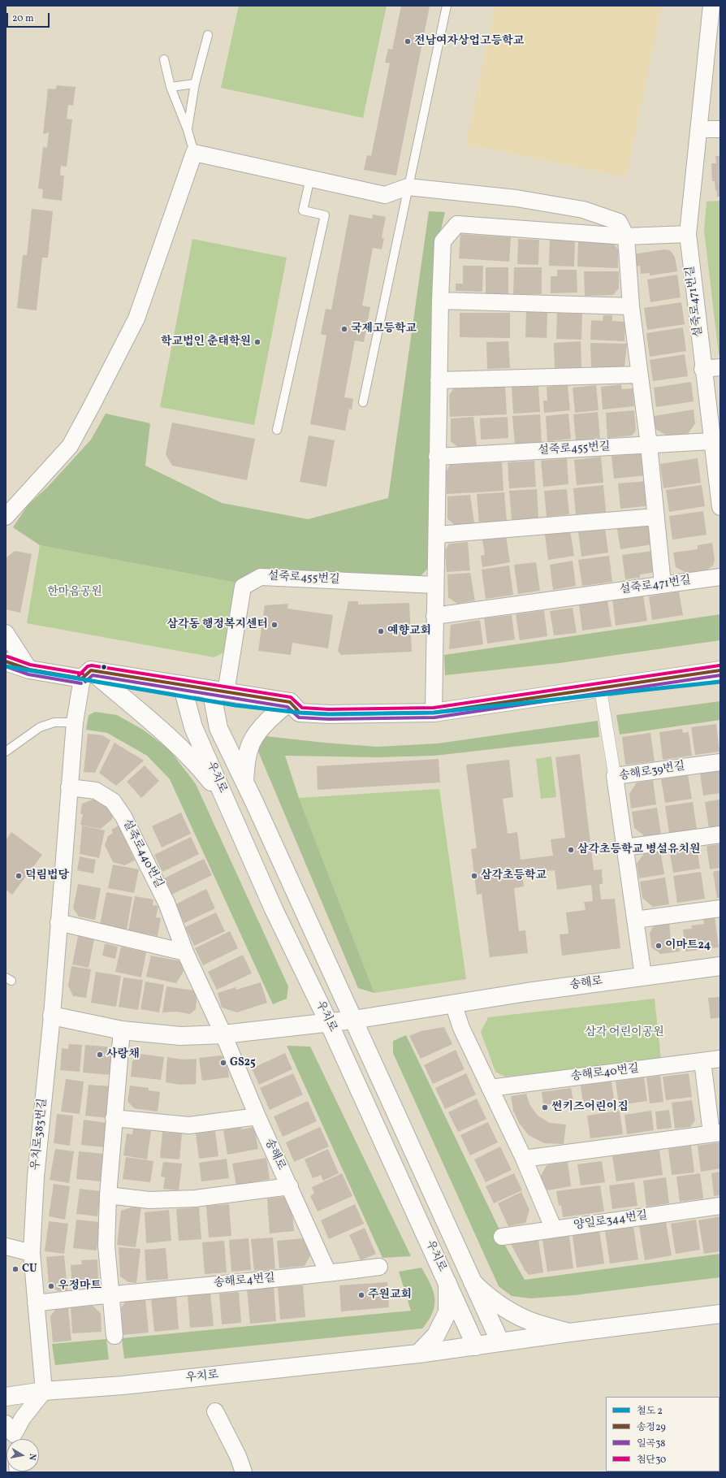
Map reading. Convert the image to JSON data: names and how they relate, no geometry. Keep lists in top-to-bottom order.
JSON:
{
  "streets": {
    "street": [
      "설죽로471번길",
      "설죽로455번길",
      "송해로39번길",
      "우치로",
      "설죽로440번길",
      "송해로",
      "송해로40번길",
      "우치로383번길",
      "양일로344번길",
      "송해로4번길"
    ]
  },
  "crossings": [
    ["설죽로471번길", "설죽로455번길"],
    ["설죽로455번길", "우치로"],
    ["송해로39번길", "송해로"],
    ["우치로", "송해로"],
    ["우치로", "우치로383번길"],
    ["설죽로440번길", "송해로"],
    ["송해로", "우치로383번길"],
    ["송해로", "송해로4번길"],
    ["우치로383번길", "송해로4번길"]
  ],
  "parks": ["한마음공원", "삼각 어린이공원"],
  "places": [
    "전남여자상업고등학교",
    "국제고등학교",
    "학교법인 춘태학원",
    "삼각동 행정복지센터",
    "예향교회",
    "삼각초등학교 병설유치원",
    "덕림법당",
    "삼각초등학교",
    "이마트24",
    "사랑채",
    "GS25",
    "썬키즈어린이집",
    "CU",
    "우정마트",
    "주원교회"
  ],
  "lines": [
    "transit line 첨단30",
    "transit line 송정29",
    "rail line 2",
    "transit line 일곡38"
  ],
  "legend": [
    "철도 2",
    "송정29",
    "일곡38",
    "첨단30"
  ],
  "scale_bar": "20 m",
  "north": "right"
}
